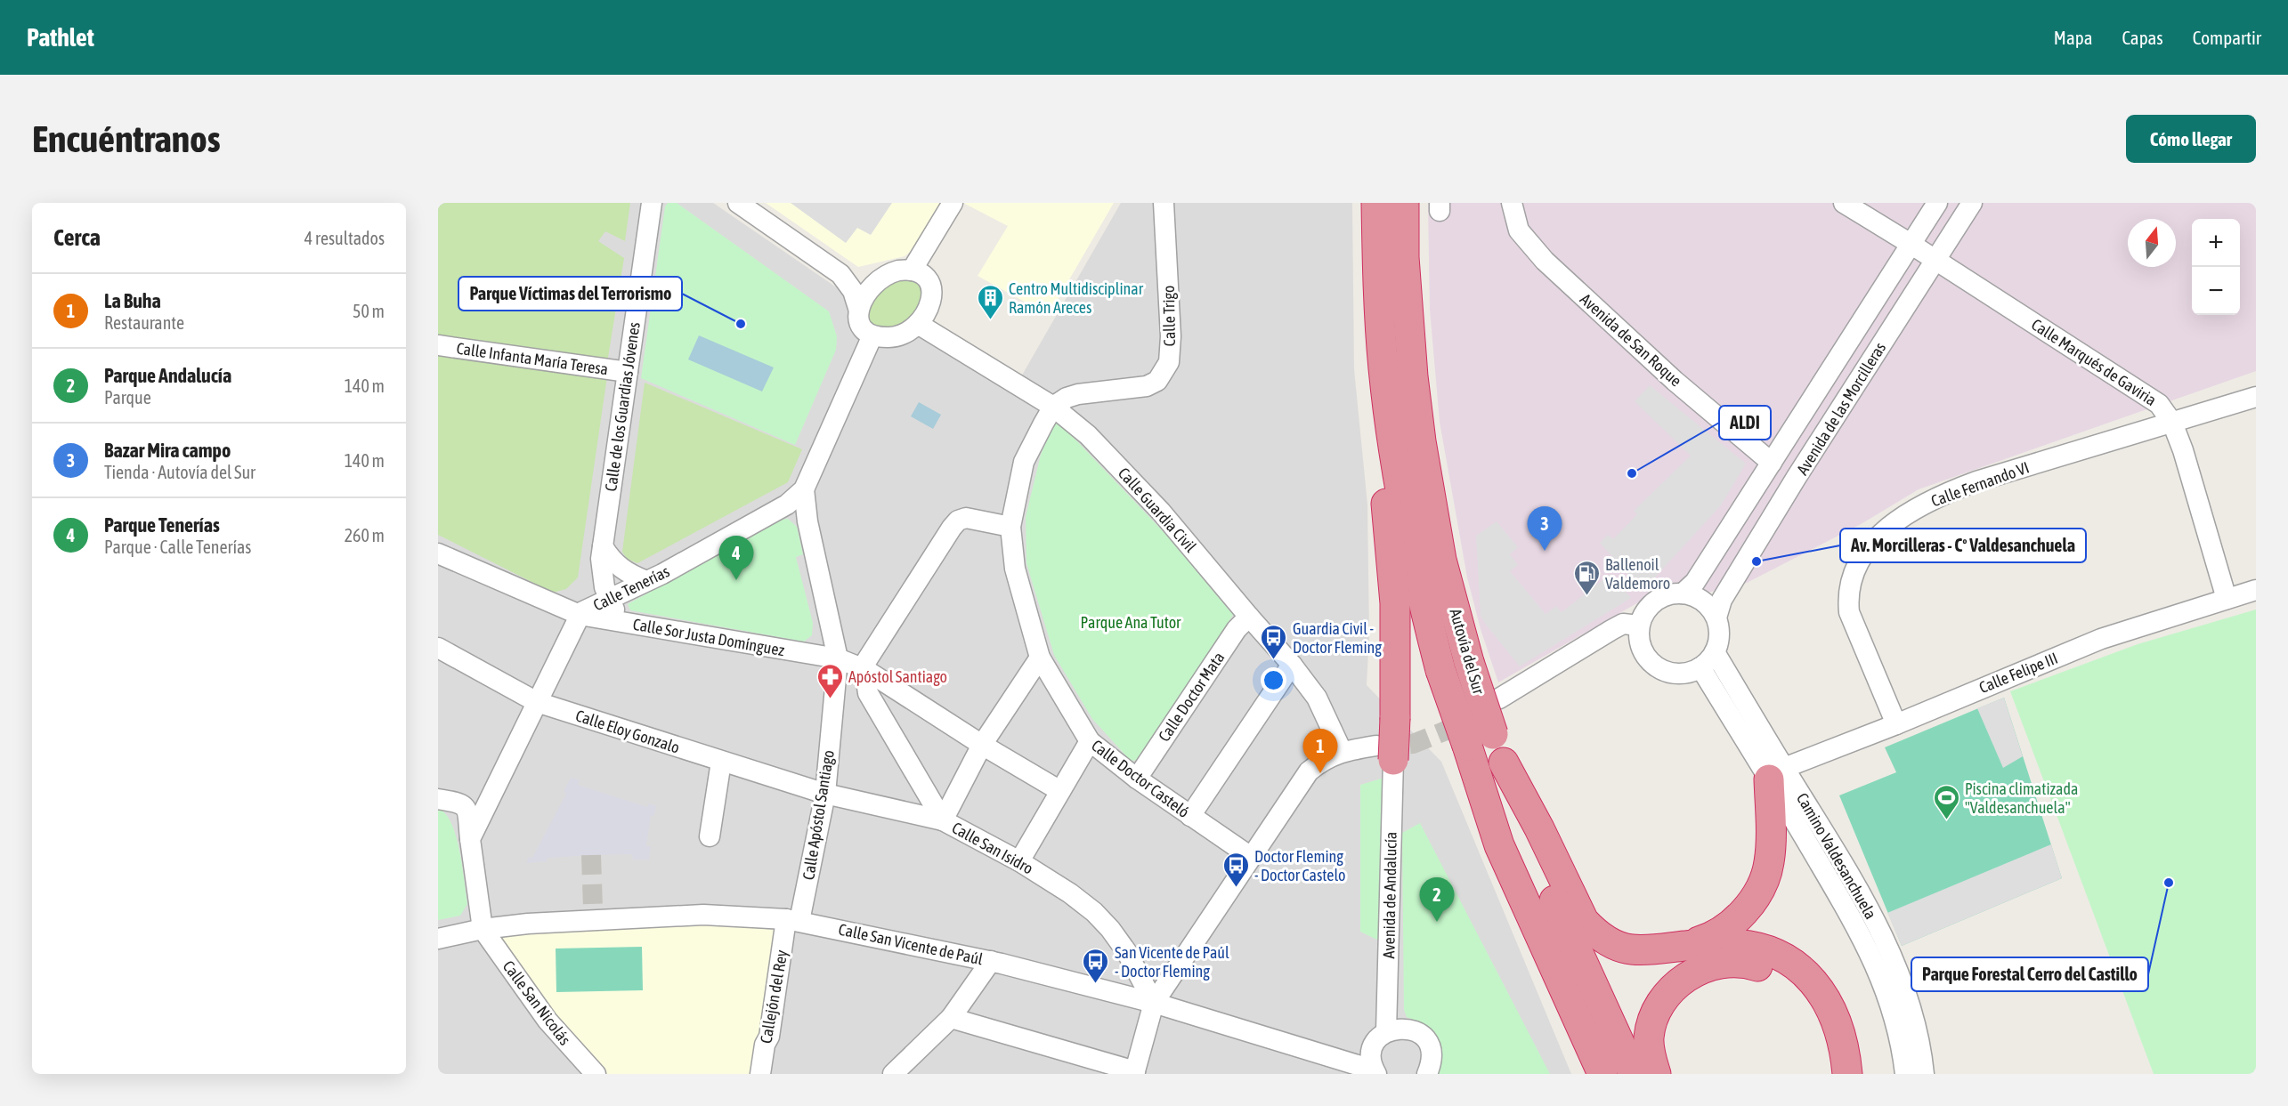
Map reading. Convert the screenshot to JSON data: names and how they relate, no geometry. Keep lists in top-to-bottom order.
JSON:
{
  "streets": {
    "highway": ["Autovía del Sur"],
    "street": [
      "Calle Trigo",
      "Avenida de San Roque",
      "Calle Infanta María Teresa",
      "Calle Marqués de Gaviria",
      "Calle de los Guardias Jóvenes",
      "Avenida de las Morcilleras",
      "Calle Fernando VI",
      "Calle Guardia Civil",
      "Calle Tenerías",
      "Calle Sor Justa Domínguez",
      "Calle Felipe III",
      "Calle Doctor Mata",
      "Calle Eloy Gonzalo",
      "Calle Doctor Casteló",
      "Calle Apóstol Santiago",
      "Calle San Isidro",
      "Camino Valdesanchuela",
      "Avenida de Andalucía",
      "Calle San Vicente de Paúl",
      "Callejón del Rey",
      "Calle San Nicolás"
    ]
  },
  "crossings": [
    ["Calle Trigo", "Calle Guardia Civil"],
    ["Calle Trigo", "Calle Doctor Casteló"],
    ["Avenida de San Roque", "Avenida de las Morcilleras"],
    ["Calle Infanta María Teresa", "Calle de los Guardias Jóvenes"],
    ["Calle Marqués de Gaviria", "Avenida de las Morcilleras"],
    ["Calle Marqués de Gaviria", "Calle Fernando VI"],
    ["Calle Marqués de Gaviria", "Calle Felipe III"],
    ["Calle de los Guardias Jóvenes", "Calle Tenerías"],
    ["Calle de los Guardias Jóvenes", "Calle Sor Justa Domínguez"],
    ["Avenida de las Morcilleras", "Camino Valdesanchuela"],
    ["Calle Fernando VI", "Calle Felipe III"],
    ["Calle Guardia Civil", "Calle Tenerías"],
    ["Calle Guardia Civil", "Calle Doctor Mata"],
    ["Calle Guardia Civil", "Calle Doctor Casteló"],
    ["Calle Tenerías", "Calle Sor Justa Domínguez"],
    ["Calle Tenerías", "Calle Eloy Gonzalo"],
    ["Calle Tenerías", "Calle Apóstol Santiago"],
    ["Calle Sor Justa Domínguez", "Calle Apóstol Santiago"],
    ["Calle Sor Justa Domínguez", "Calle San Isidro"],
    ["Calle Felipe III", "Camino Valdesanchuela"],
    ["Calle Doctor Mata", "Calle Doctor Casteló"],
    ["Calle Eloy Gonzalo", "Calle Apóstol Santiago"],
    ["Calle Eloy Gonzalo", "Calle San Isidro"],
    ["Calle Apóstol Santiago", "Calle San Vicente de Paúl"],
    ["Calle Apóstol Santiago", "Callejón del Rey"],
    ["Calle San Isidro", "Calle San Vicente de Paúl"],
    ["Calle San Vicente de Paúl", "Callejón del Rey"],
    ["Calle San Vicente de Paúl", "Calle San Nicolás"]
  ],
  "parks": ["Parque Ana Tutor"],
  "places": {
    "building": ["Centro Multidisciplinar Ramón Areces"],
    "other": [
      "Parque Víctimas del Terrorismo",
      "ALDI",
      "Av. Morcilleras - Cº Valdesanchuela",
      "Parque Forestal Cerro del Castillo"
    ],
    "fuel station": ["Ballenoil Valdemoro"],
    "bus stop": ["Guardia Civil - Doctor Fleming", "Doctor Fleming - Doctor Castelo", "San Vicente de Paúl - Doctor Fleming"],
    "pharmacy": ["Apóstol Santiago"],
    "sports": ["Piscina climatizada \"Valdesanchuela\""]
  },
  "north": "top",
  "page": {
    "header": "Pathlet",
    "nav": ["Mapa", "Capas", "Compartir"],
    "buttons": "Cómo llegar",
    "title": "Encuéntranos",
    "heading": ["Cerca", "4 resultados"],
    "map_buttons": ["+", "−"],
    "list": [
      {
        "mark": "1",
        "name": "La Buha",
        "note": "Restaurante",
        "value": "50 m"
      },
      {
        "mark": "2",
        "name": "Parque Andalucía",
        "note": "Parque",
        "value": "140 m"
      },
      {
        "mark": "3",
        "name": "Bazar Mira campo",
        "note": "Tienda · Autovía del Sur",
        "value": "140 m"
      },
      {
        "mark": "4",
        "name": "Parque Tenerías",
        "note": "Parque · Calle Tenerías",
        "value": "260 m"
      }
    ],
    "pins": [
      "3",
      "4",
      "1",
      "2"
    ]
  }
}
